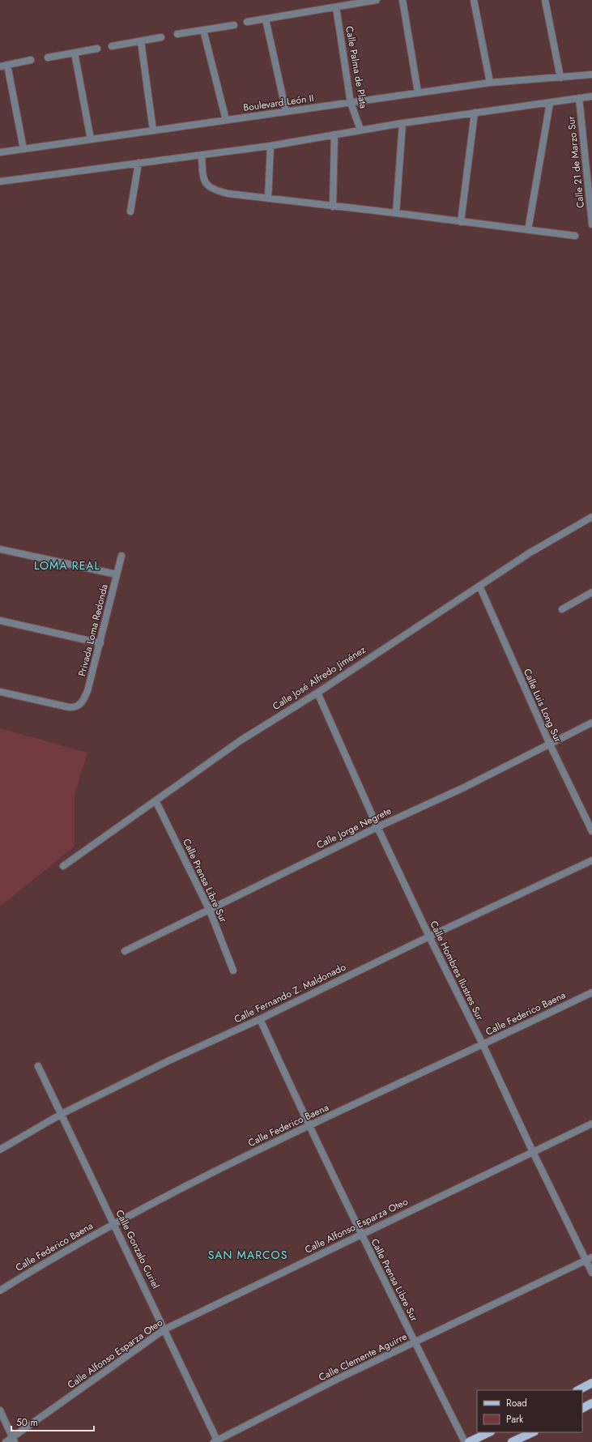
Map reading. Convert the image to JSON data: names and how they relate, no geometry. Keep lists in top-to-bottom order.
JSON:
{
  "streets": {
    "street": [
      "Calle Palma de Plata",
      "Boulevard León II",
      "Calle 21 de Marzo Sur",
      "Privada Loma Redonda",
      "Calle José Alfredo Jiménez",
      "Calle Luis Long Sur",
      "Calle Jorge Negrete",
      "Calle Prensa Libre Sur",
      "Calle Hombres Ilustres Sur",
      "Calle Fernando Z. Maldonado",
      "Calle Federico Baena",
      "Calle Alfonso Esparza Oteo",
      "Calle Gonzalo Curiel",
      "Calle Clemente Aguirre"
    ]
  },
  "crossings": [
    ["Calle Palma de Plata", "Boulevard León II"],
    ["Calle José Alfredo Jiménez", "Calle Luis Long Sur"],
    ["Calle José Alfredo Jiménez", "Calle Prensa Libre Sur"],
    ["Calle José Alfredo Jiménez", "Calle Hombres Ilustres Sur"],
    ["Calle Luis Long Sur", "Calle Jorge Negrete"],
    ["Calle Jorge Negrete", "Calle Prensa Libre Sur"],
    ["Calle Jorge Negrete", "Calle Hombres Ilustres Sur"],
    ["Calle Prensa Libre Sur", "Calle Fernando Z. Maldonado"],
    ["Calle Prensa Libre Sur", "Calle Federico Baena"],
    ["Calle Prensa Libre Sur", "Calle Alfonso Esparza Oteo"],
    ["Calle Prensa Libre Sur", "Calle Clemente Aguirre"],
    ["Calle Hombres Ilustres Sur", "Calle Fernando Z. Maldonado"],
    ["Calle Hombres Ilustres Sur", "Calle Federico Baena"],
    ["Calle Hombres Ilustres Sur", "Calle Alfonso Esparza Oteo"],
    ["Calle Hombres Ilustres Sur", "Calle Clemente Aguirre"],
    ["Calle Fernando Z. Maldonado", "Calle Gonzalo Curiel"],
    ["Calle Federico Baena", "Calle Gonzalo Curiel"],
    ["Calle Alfonso Esparza Oteo", "Calle Gonzalo Curiel"],
    ["Calle Gonzalo Curiel", "Calle Clemente Aguirre"]
  ],
  "districts": ["LOMA REAL", "SAN MARCOS"],
  "legend": ["Road", "Park"],
  "scale_bar": "50 m"
}
